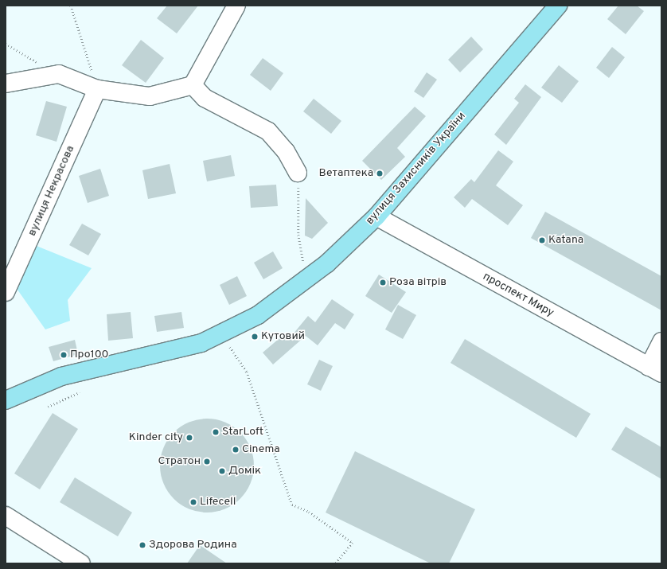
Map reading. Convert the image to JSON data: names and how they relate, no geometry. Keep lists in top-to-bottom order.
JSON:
{
  "streets": {
    "main road": ["вулиця Захисників України"],
    "street": ["вулиця Некрасова", "проспект Миру"]
  },
  "crossings": [
    ["вулиця Захисників України", "проспект Миру"]
  ],
  "places": [
    "Ветаптека",
    "Katana",
    "Роза вітрів",
    "Кутовий",
    "Про100",
    "StarLoft",
    "Kinder city",
    "Cinema",
    "Стратон",
    "Домік",
    "Lifecell",
    "Здорова Родина"
  ]
}
